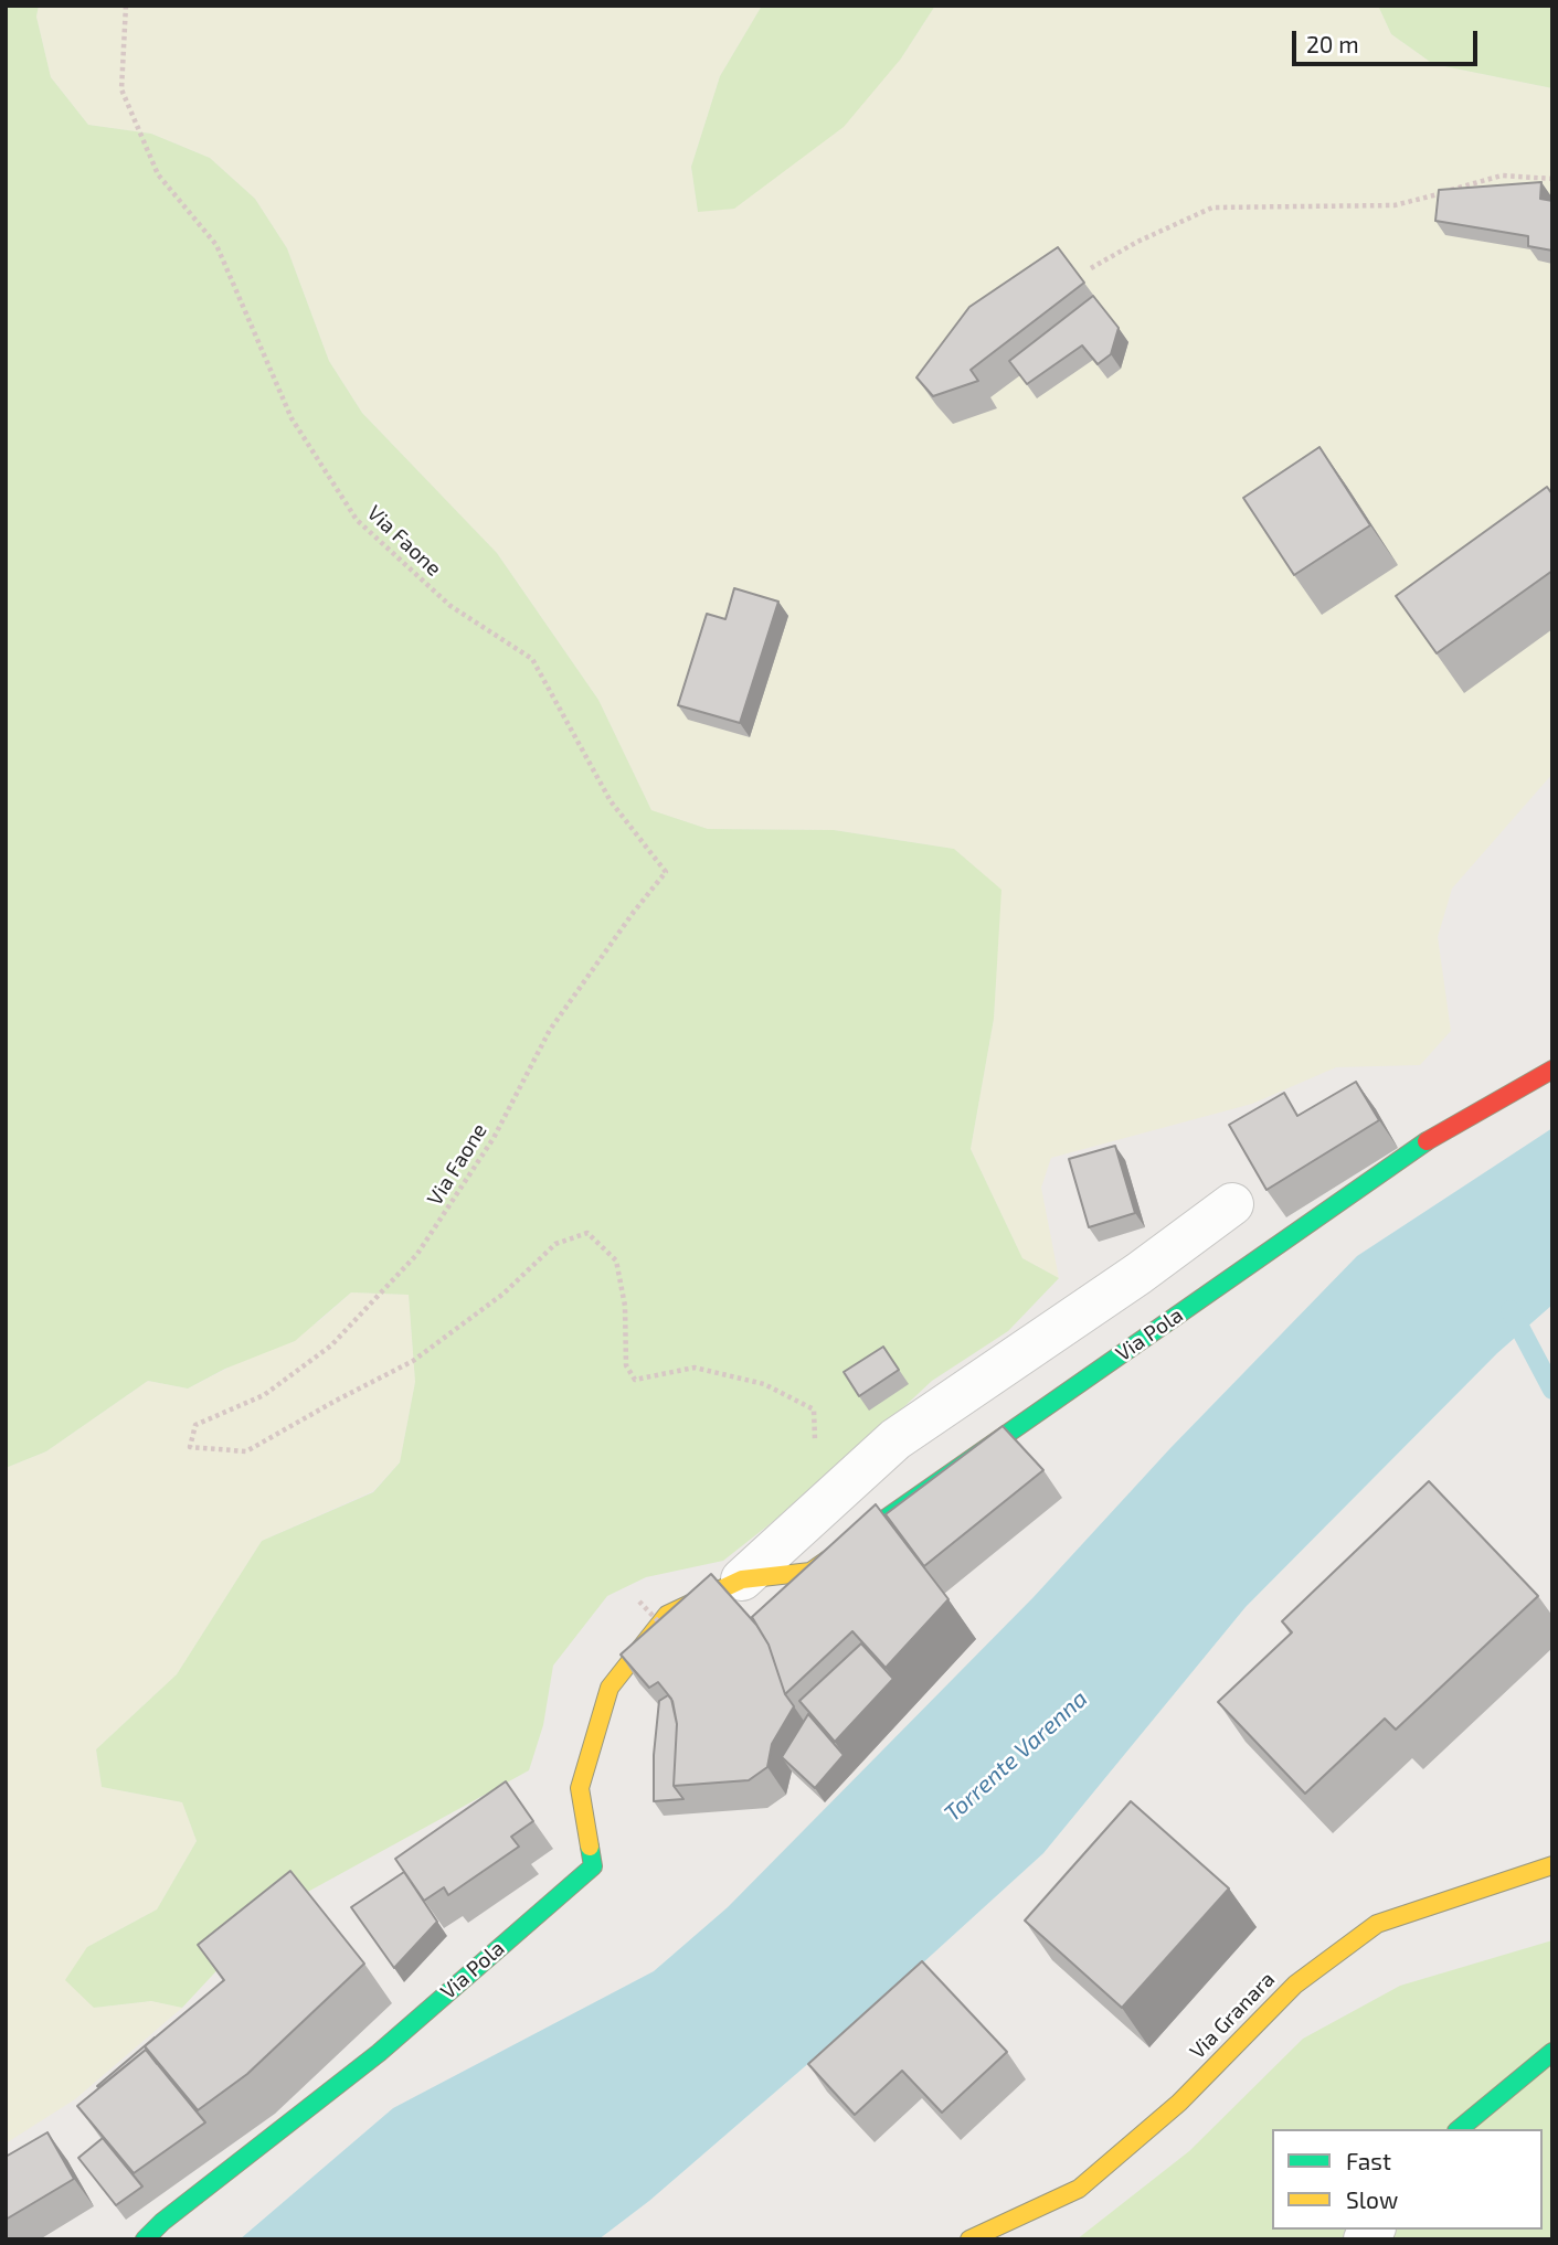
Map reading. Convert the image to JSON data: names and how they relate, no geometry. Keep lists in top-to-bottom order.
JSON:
{
  "streets": {
    "street": ["Via Pola", "Via Granara"],
    "path": ["Via Faone"]
  },
  "water": ["Torrente Varenna"],
  "legend": ["Fast", "Slow"],
  "scale_bar": "20 m"
}
